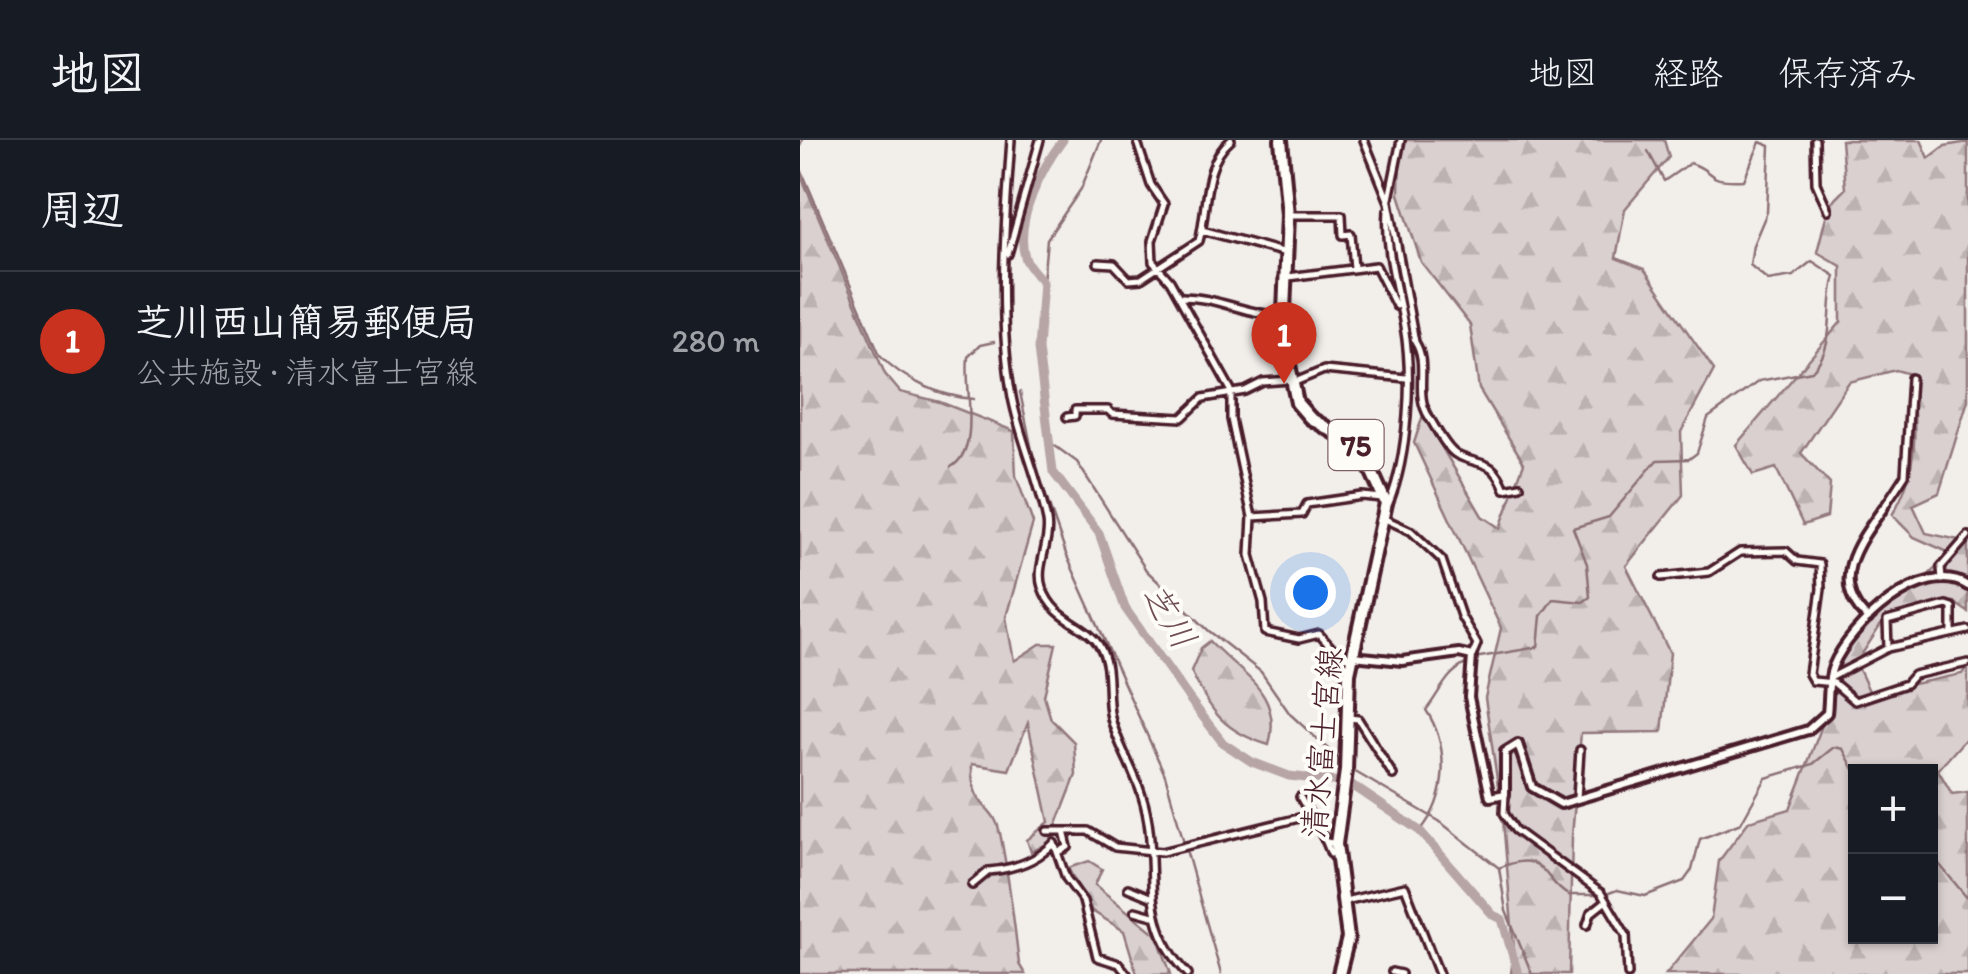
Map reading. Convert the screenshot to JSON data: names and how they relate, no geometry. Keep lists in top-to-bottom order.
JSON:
{
  "streets": {
    "main road": ["75", "清水富士宮線"]
  },
  "crossings": [
    ["75", "清水富士宮線"]
  ],
  "water": ["芝川"],
  "page": {
    "header": "地図",
    "nav": ["地図", "経路", "保存済み"],
    "heading": "周辺",
    "list": [
      {
        "mark": "1",
        "name": "芝川西山簡易郵便局",
        "note": "公共施設 · 清水富士宮線",
        "value": "280 m"
      }
    ],
    "pins": "1",
    "map_buttons": ["+", "−"]
  }
}
